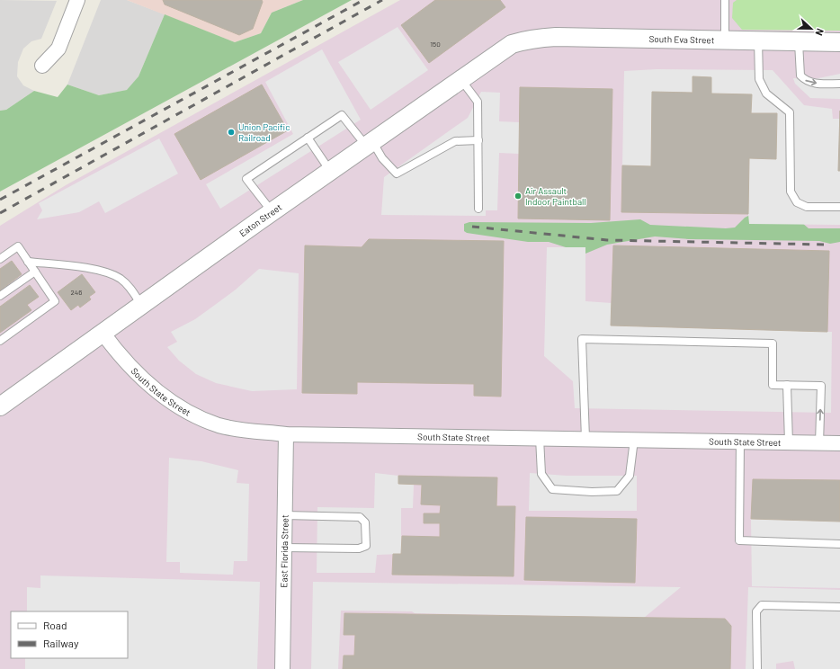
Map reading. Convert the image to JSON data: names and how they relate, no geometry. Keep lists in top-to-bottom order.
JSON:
{
  "streets": {
    "street": [
      "South Eva Street",
      "Eaton Street",
      "South State Street",
      "East Florida Street"
    ]
  },
  "crossings": [
    ["South Eva Street", "Eaton Street"],
    ["Eaton Street", "South State Street"],
    ["South State Street", "East Florida Street"]
  ],
  "places": ["Union Pacific Railroad", "Air Assault Indoor Paintball"],
  "house_numbers": ["150", "246"],
  "legend": ["Road", "Railway"],
  "north": "right"
}
